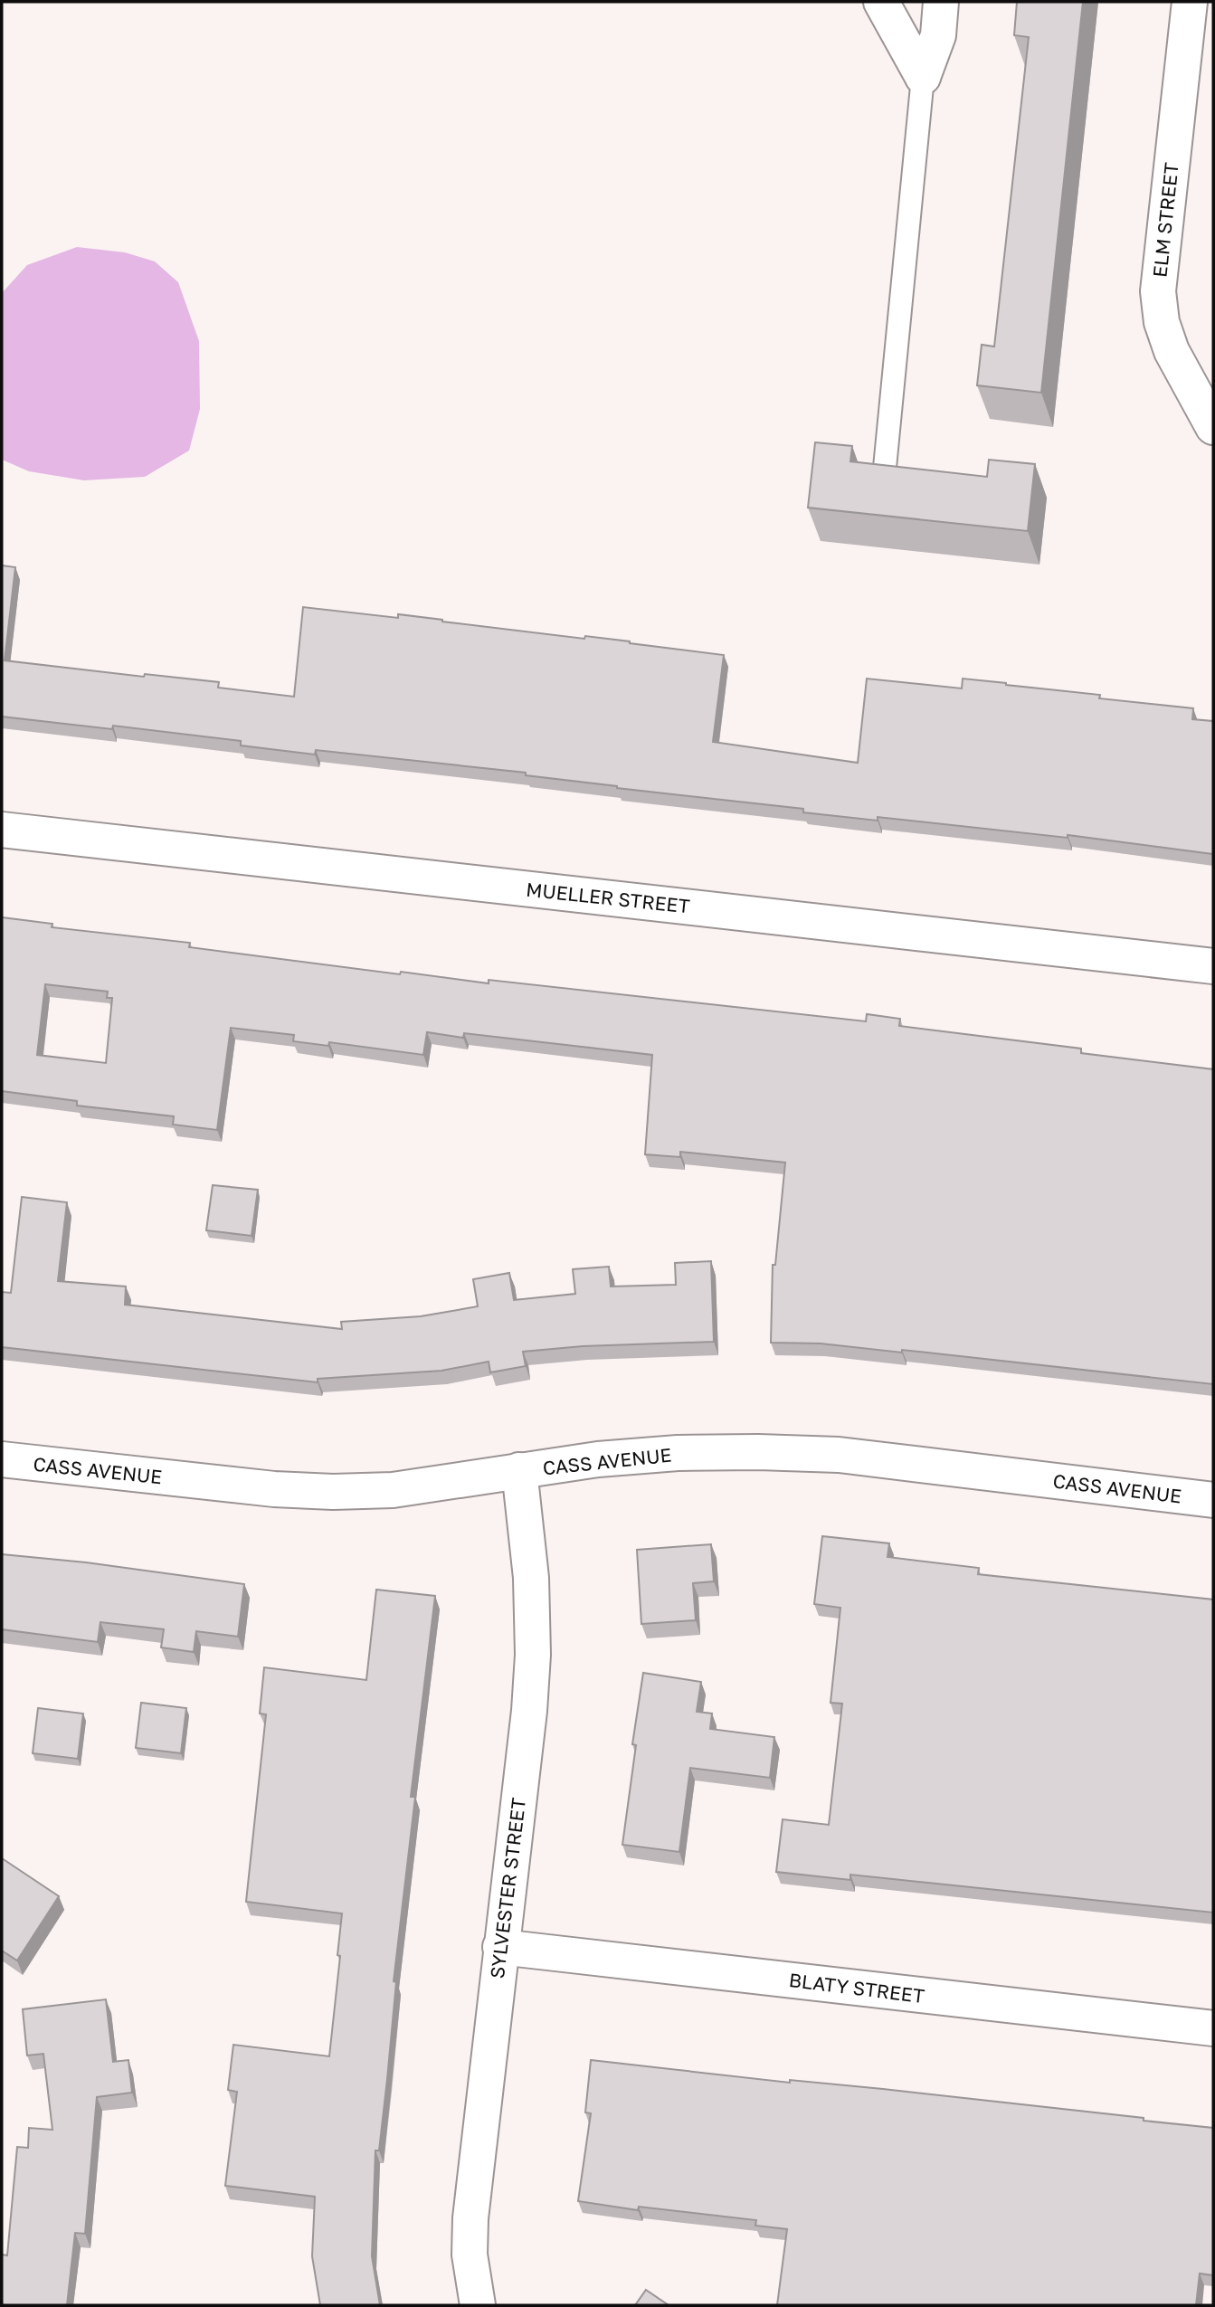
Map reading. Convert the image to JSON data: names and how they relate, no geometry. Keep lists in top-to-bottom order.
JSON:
{
  "streets": {
    "street": [
      "ELM STREET",
      "MUELLER STREET",
      "CASS AVENUE",
      "SYLVESTER STREET",
      "BLATY STREET"
    ]
  },
  "crossings": [
    ["CASS AVENUE", "SYLVESTER STREET"],
    ["SYLVESTER STREET", "BLATY STREET"]
  ]
}
